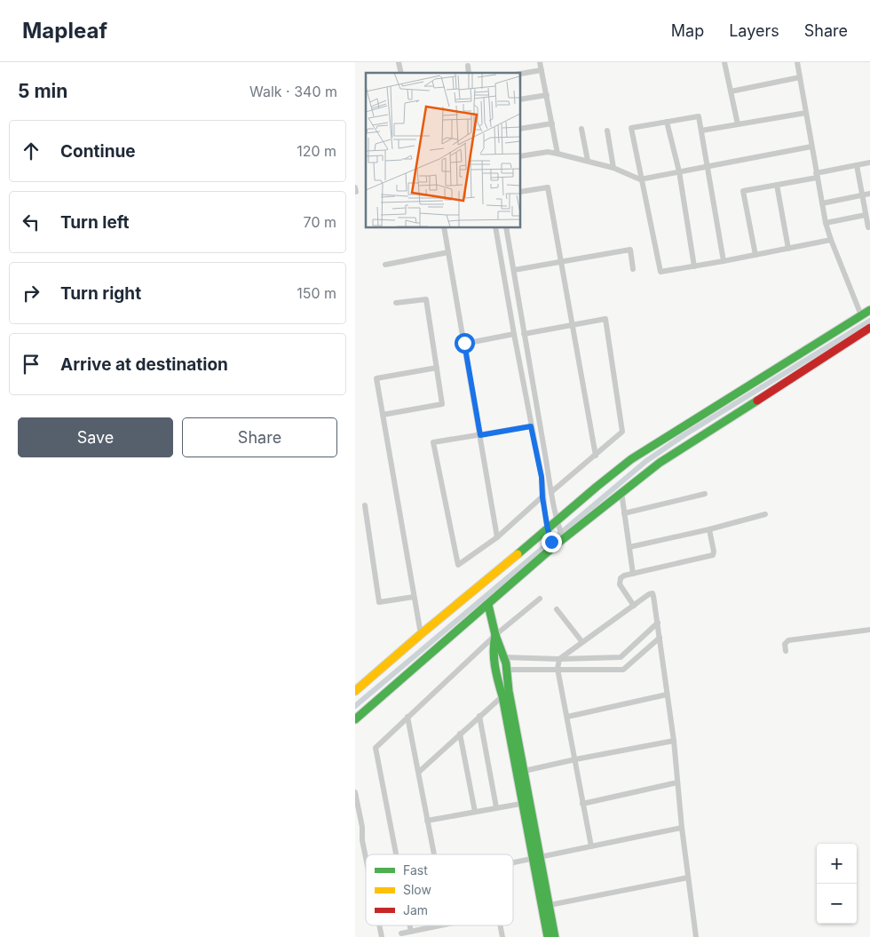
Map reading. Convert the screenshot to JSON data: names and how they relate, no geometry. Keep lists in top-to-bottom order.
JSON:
{
  "legend": ["Fast", "Slow", "Jam"],
  "page": {
    "header": "Mapleaf",
    "nav": ["Map", "Layers", "Share"],
    "heading": ["5 min", "Walk · 340 m"],
    "list": [
      ["Continue", "120 m"],
      ["Turn left", "70 m"],
      ["Turn right", "150 m"],
      "Arrive at destination"
    ],
    "buttons": ["Save", "Share"],
    "map_buttons": ["+", "−"]
  }
}
